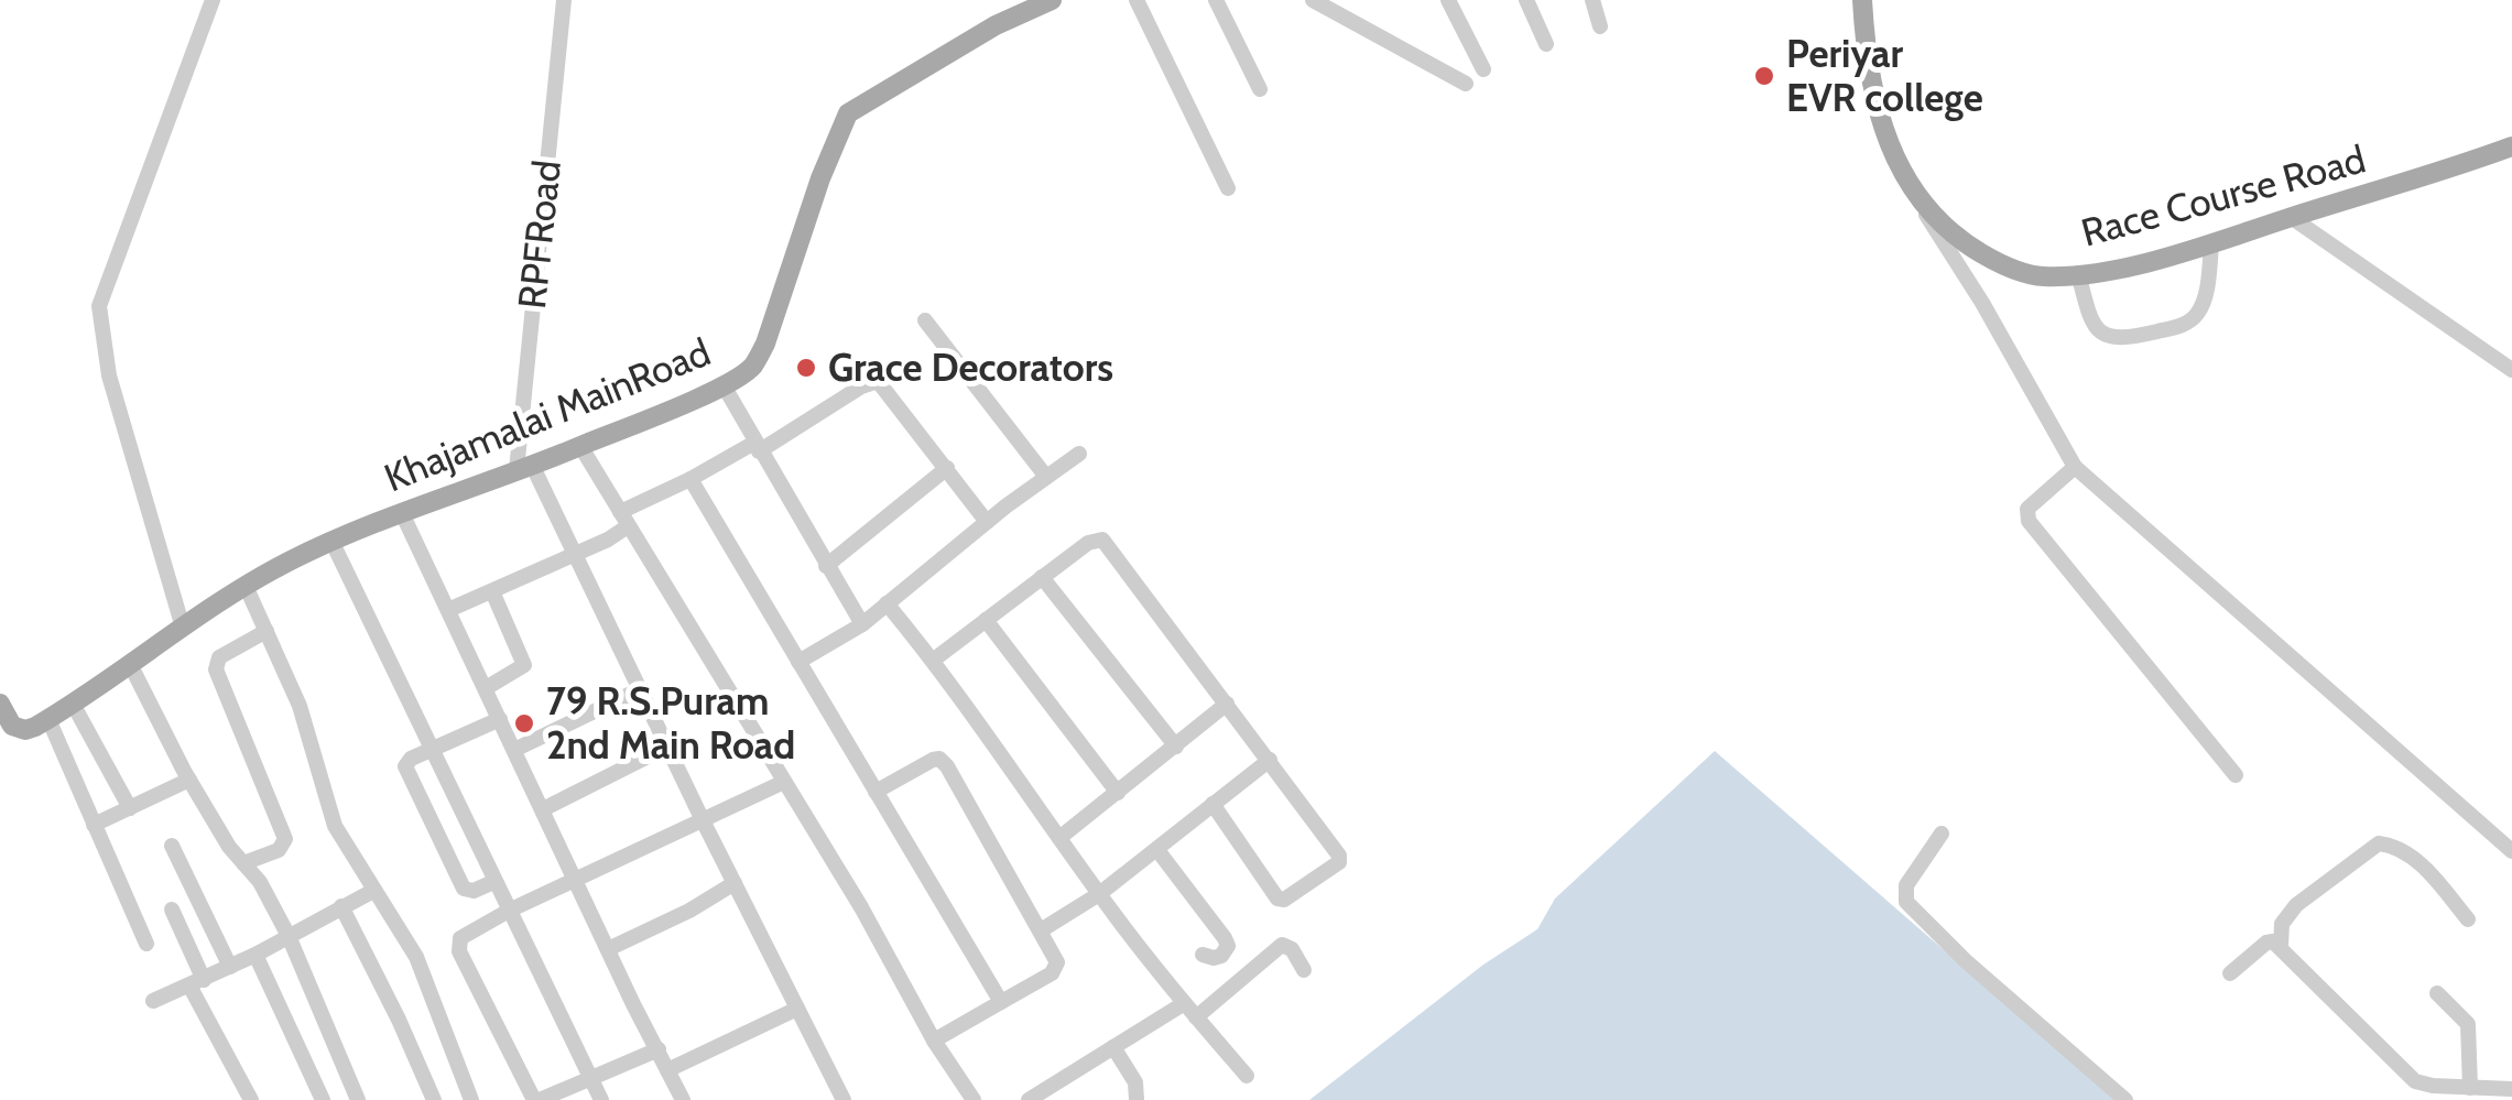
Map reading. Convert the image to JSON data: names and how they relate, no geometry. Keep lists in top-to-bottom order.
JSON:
{
  "streets": {
    "main road": ["Race Course Road", "Khajamalai MainRoad"],
    "street": ["RPFRoad"]
  },
  "crossings": [
    ["RPFRoad", "Khajamalai MainRoad"]
  ],
  "places": ["Periyar EVR college", "Grace Decorators", "79 R.S.Puram 2nd Main Road"]
}
